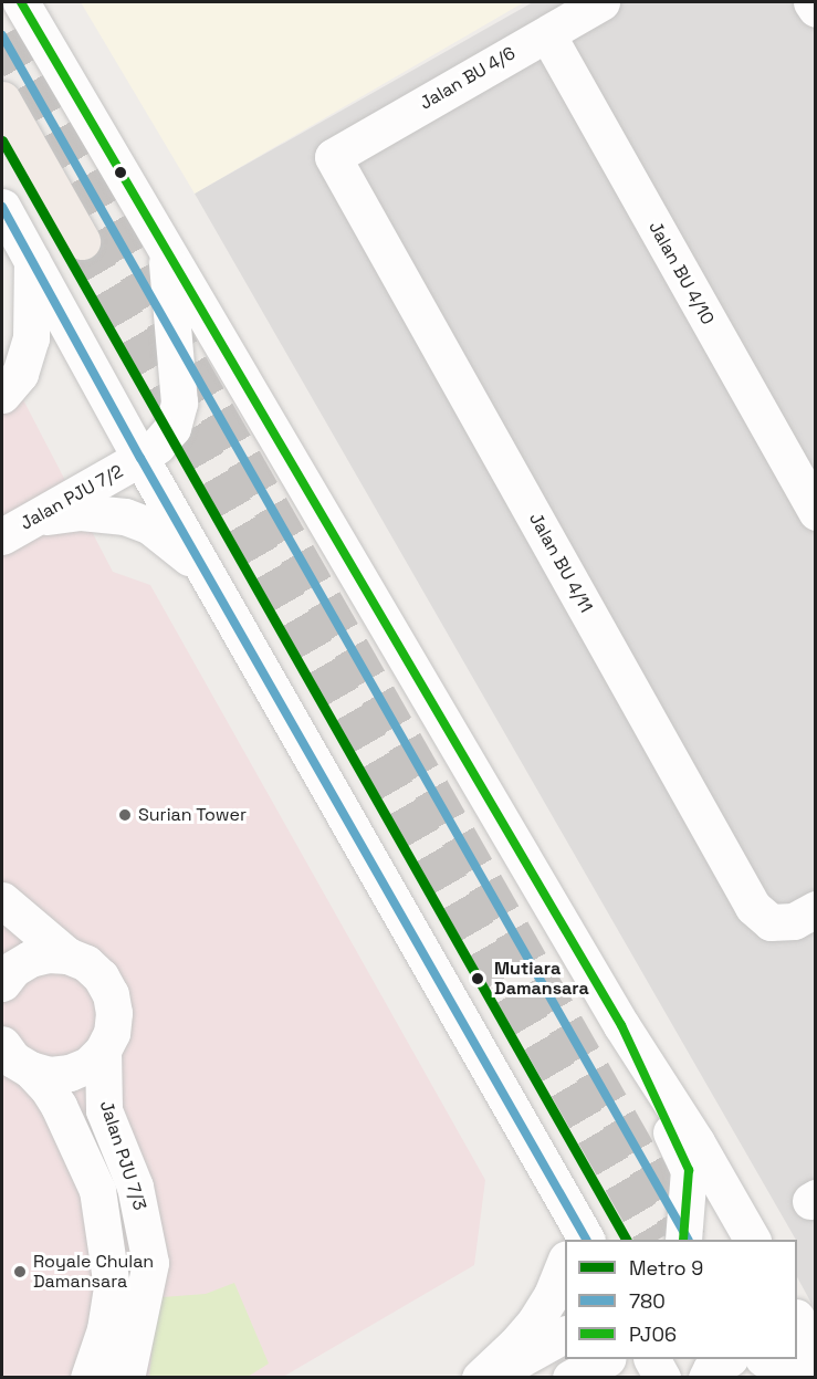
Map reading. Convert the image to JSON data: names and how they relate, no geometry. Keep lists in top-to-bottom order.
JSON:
{
  "streets": {
    "street": [
      "Jalan BU 4/6",
      "Jalan BU 4/10",
      "Jalan PJU 7/2",
      "Jalan BU 4/11",
      "Jalan PJU 7/3"
    ]
  },
  "crossings": [
    ["Jalan BU 4/6", "Jalan BU 4/10"],
    ["Jalan BU 4/6", "Jalan BU 4/11"]
  ],
  "places": ["Surian Tower", "Mutiara Damansara", "Royale Chulan Damansara"],
  "lines": ["transit line PJ06", "transit line 780", "metro line 9"],
  "legend": ["Metro 9", "780", "PJ06"]
}
